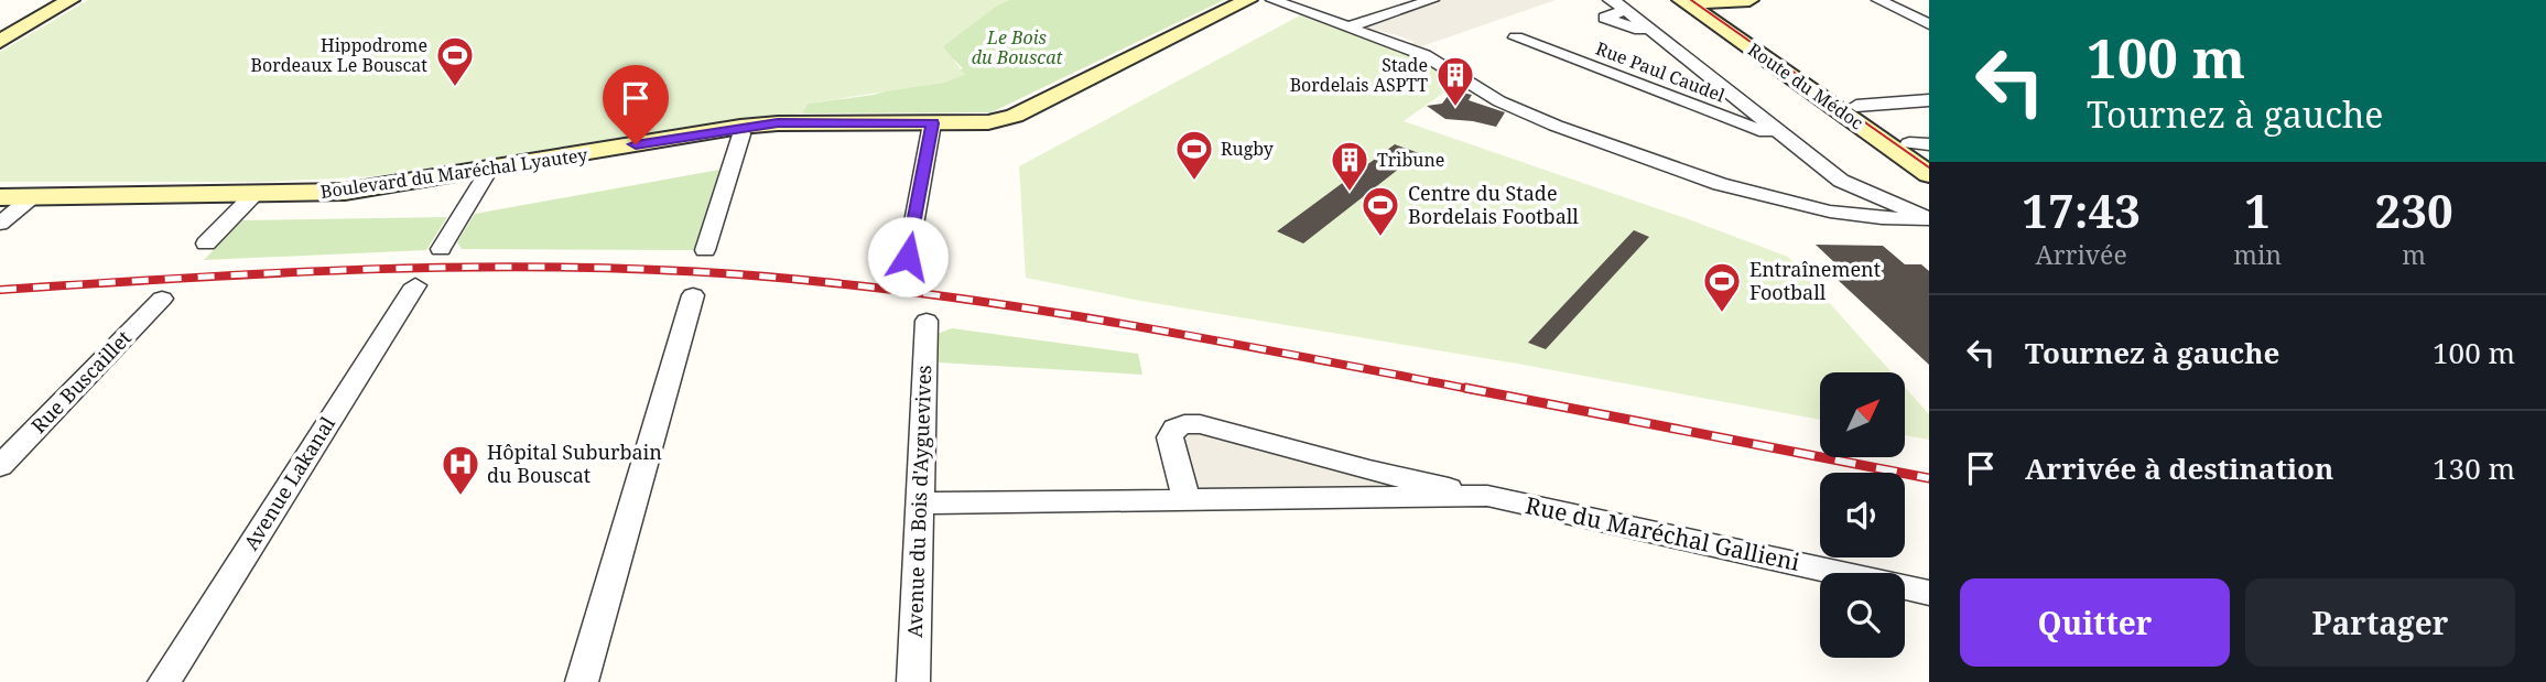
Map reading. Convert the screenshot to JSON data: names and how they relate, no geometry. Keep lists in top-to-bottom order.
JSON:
{
  "streets": {
    "street": [
      "Rue Paul Caudel",
      "Route du Médoc",
      "Boulevard du Maréchal Lyautey",
      "Rue Buscaillet",
      "Avenue Lakanal",
      "Avenue du Bois d'Ayguevives",
      "Rue du Maréchal Gallieni"
    ]
  },
  "crossings": [
    ["Avenue du Bois d'Ayguevives", "Rue du Maréchal Gallieni"]
  ],
  "parks": ["Le Bois du Bouscat"],
  "places": {
    "sports": [
      "Hippodrome Bordeaux Le Bouscat",
      "Rugby",
      "Centre du Stade Bordelais Football",
      "Entraînement Football"
    ],
    "building": ["Stade Bordelais ASPTT", "Tribune"],
    "hospital": ["Hôpital Suburbain du Bouscat"]
  },
  "north": "top right",
  "page": {
    "turn": ["100 m", "Tournez à gauche"],
    "eta": [
      "17:43",
      "Arrivée",
      "1",
      "min",
      "230",
      "m"
    ],
    "list": [
      {
        "name": "Tournez à gauche",
        "value": "100 m"
      },
      {
        "name": "Arrivée à destination",
        "value": "130 m"
      }
    ],
    "buttons": ["Quitter", "Partager"]
  }
}
